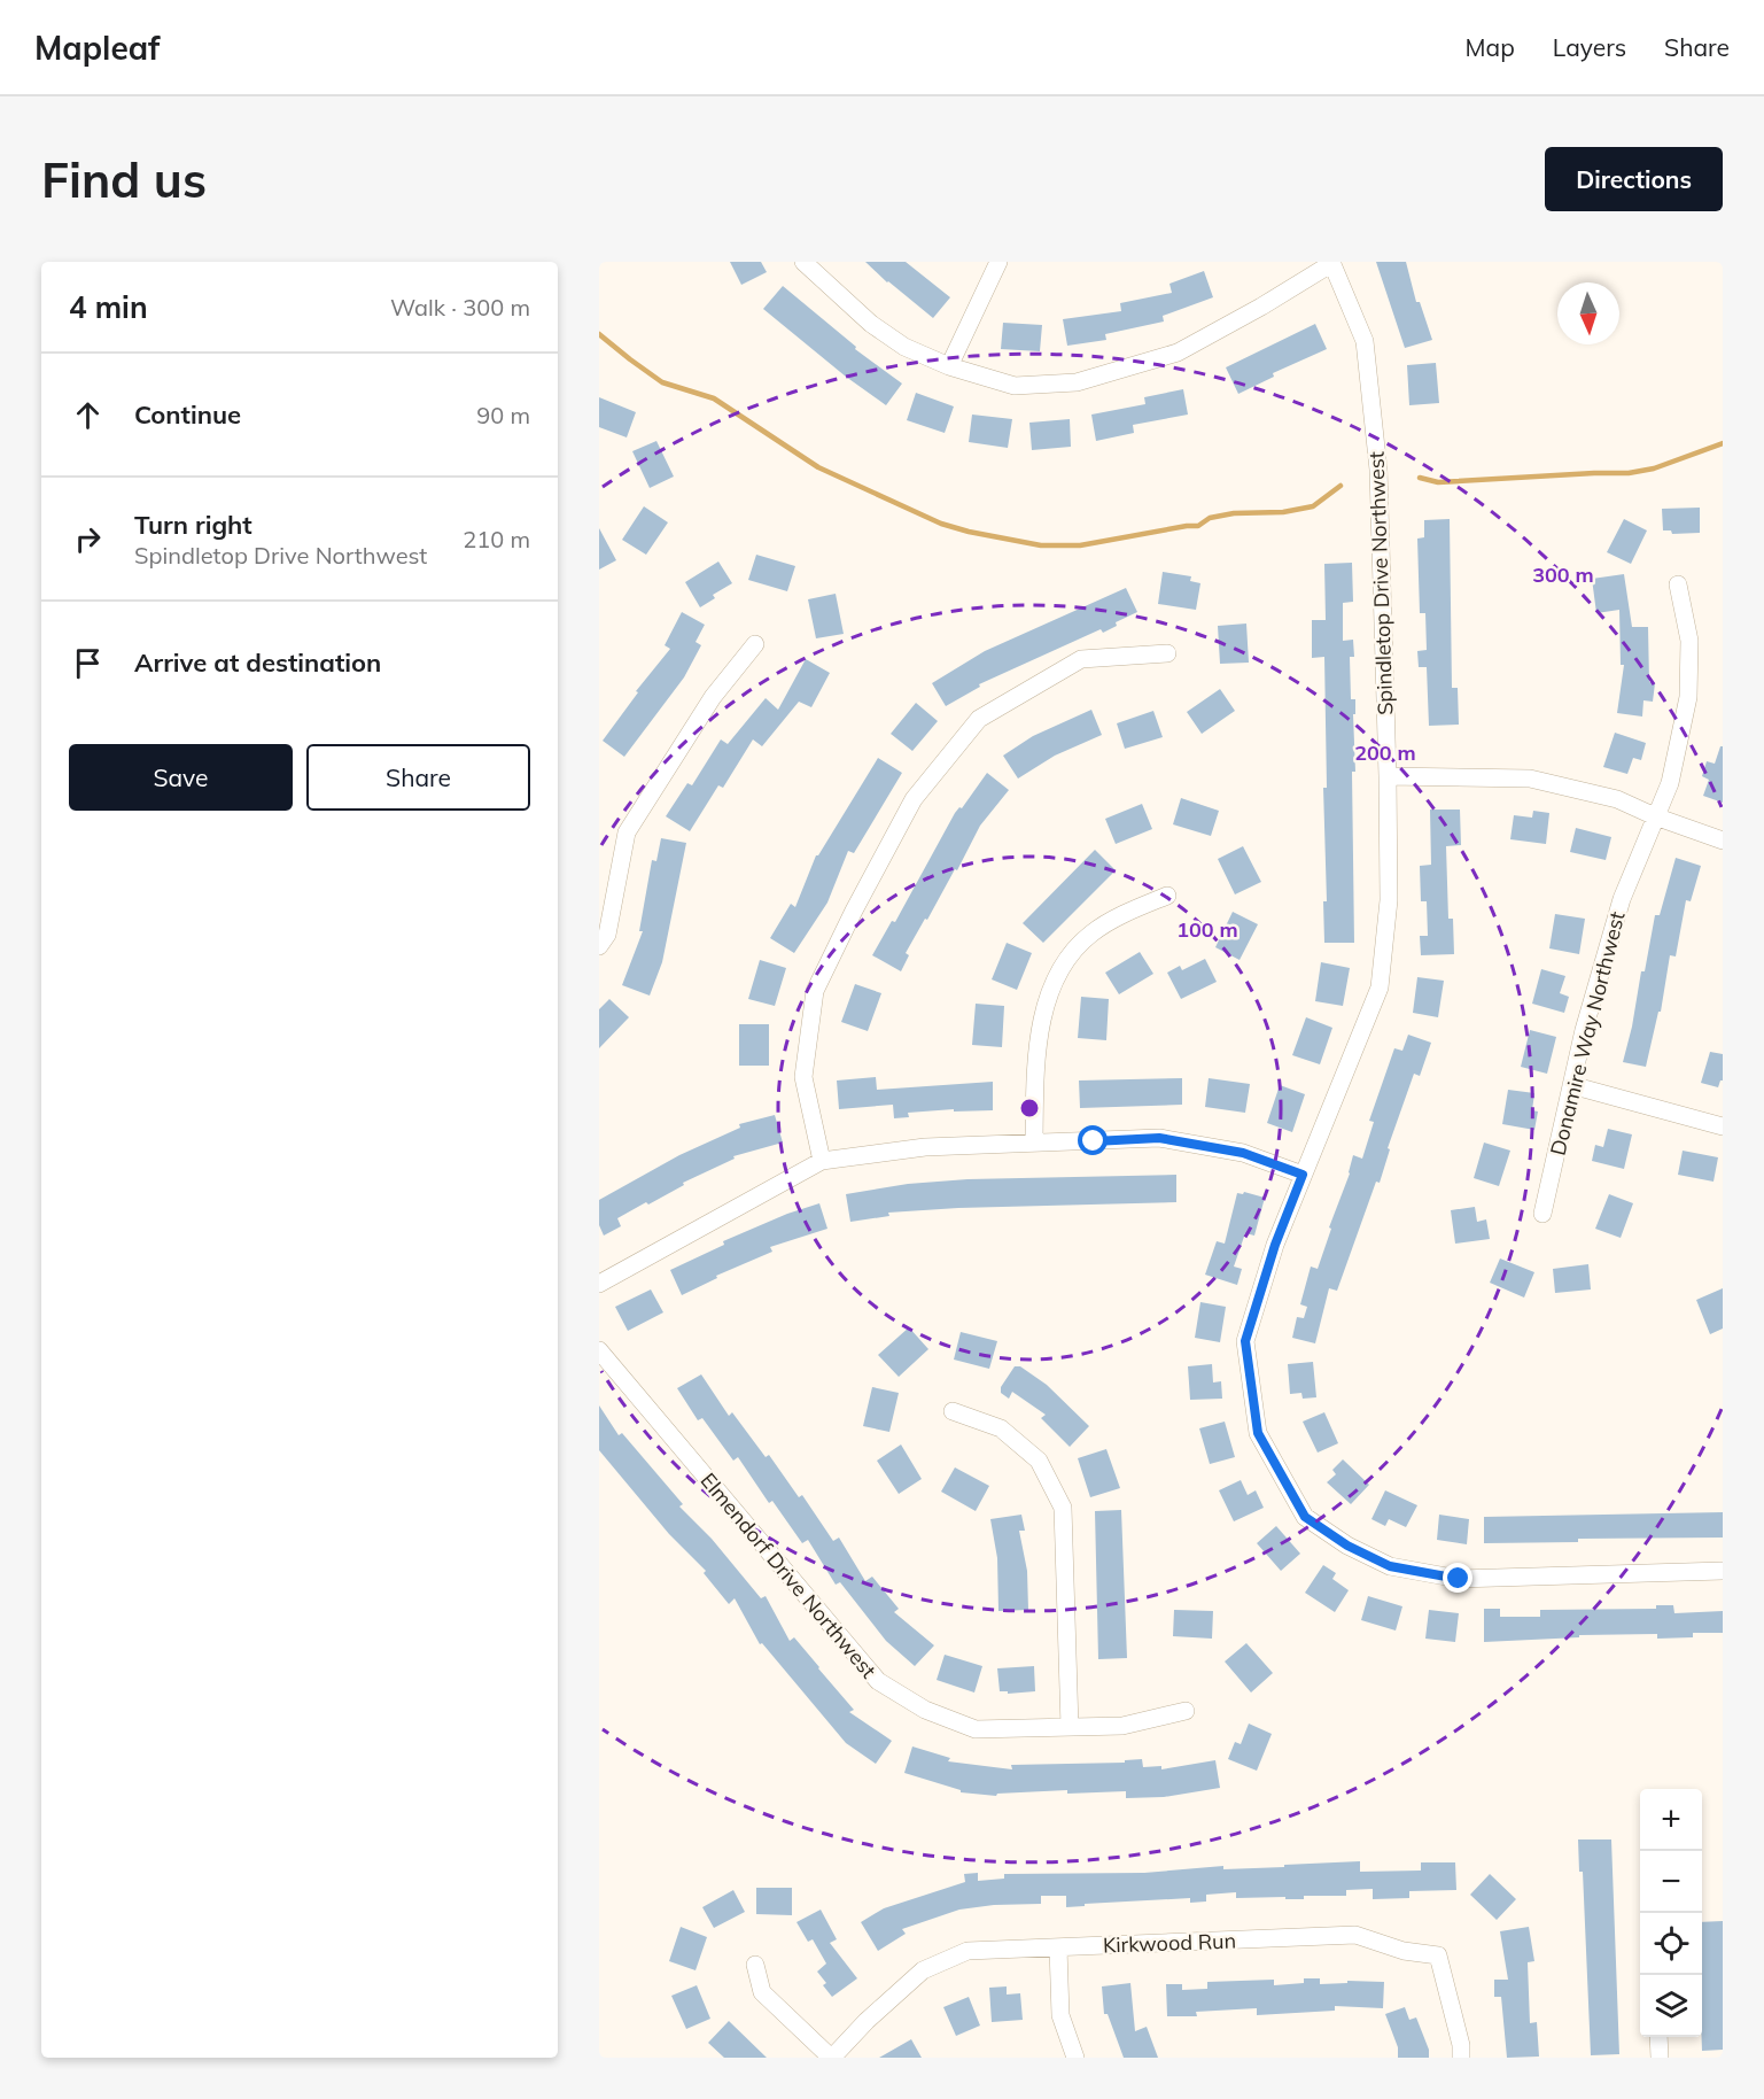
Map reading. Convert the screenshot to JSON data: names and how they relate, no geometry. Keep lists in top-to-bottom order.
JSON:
{
  "streets": {
    "street": [
      "Spindletop Drive Northwest",
      "Donamire Way Northwest",
      "Elmendorf Drive Northwest",
      "Kirkwood Run"
    ]
  },
  "north": "bottom",
  "page": {
    "header": "Mapleaf",
    "nav": ["Map", "Layers", "Share"],
    "buttons": [
      "Directions",
      ["Save", "Share"]
    ],
    "title": "Find us",
    "heading": ["4 min", "Walk · 300 m"],
    "list": [
      ["Continue", "90 m"],
      ["Turn right", "Spindletop Drive Northwest", "210 m"],
      "Arrive at destination"
    ],
    "map_buttons": ["+", "−"]
  },
  "rings": ["300 m", "200 m", "100 m"]
}
